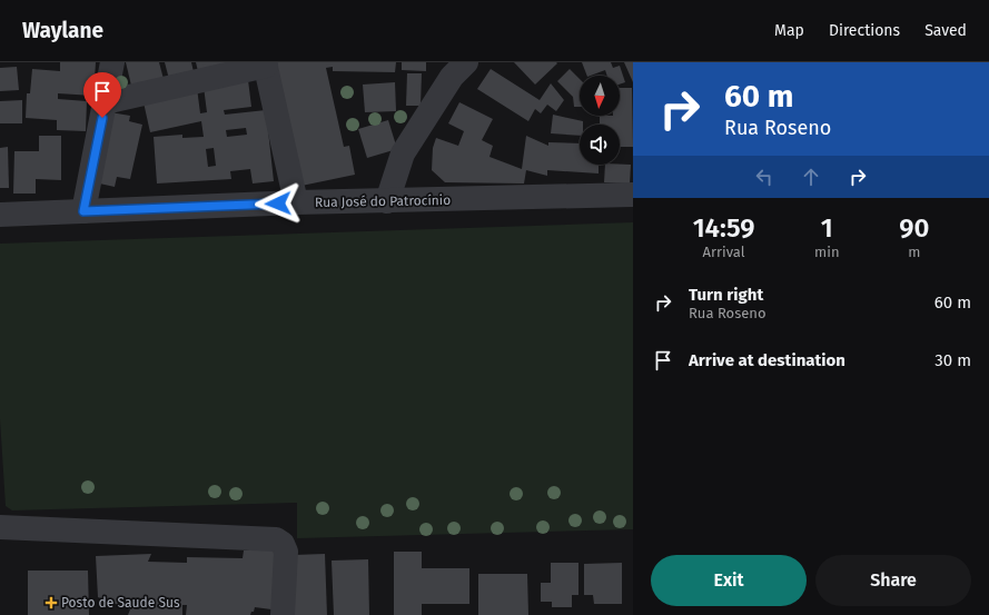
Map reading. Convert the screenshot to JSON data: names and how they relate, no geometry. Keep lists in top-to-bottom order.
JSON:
{
  "streets": {
    "street": ["Rua José do Patrocínio"]
  },
  "places": {
    "health": ["Posto de Saude Sus"]
  },
  "north": "bottom",
  "page": {
    "header": "Waylane",
    "nav": ["Map", "Directions", "Saved"],
    "turn": ["60 m", "Rua Roseno"],
    "eta": [
      "14:59",
      "Arrival",
      "1",
      "min",
      "90",
      "m"
    ],
    "list": [
      {
        "name": "Turn right",
        "note": "Rua Roseno",
        "value": "60 m"
      },
      {
        "name": "Arrive at destination",
        "value": "30 m"
      }
    ],
    "buttons": ["Exit", "Share"]
  }
}
